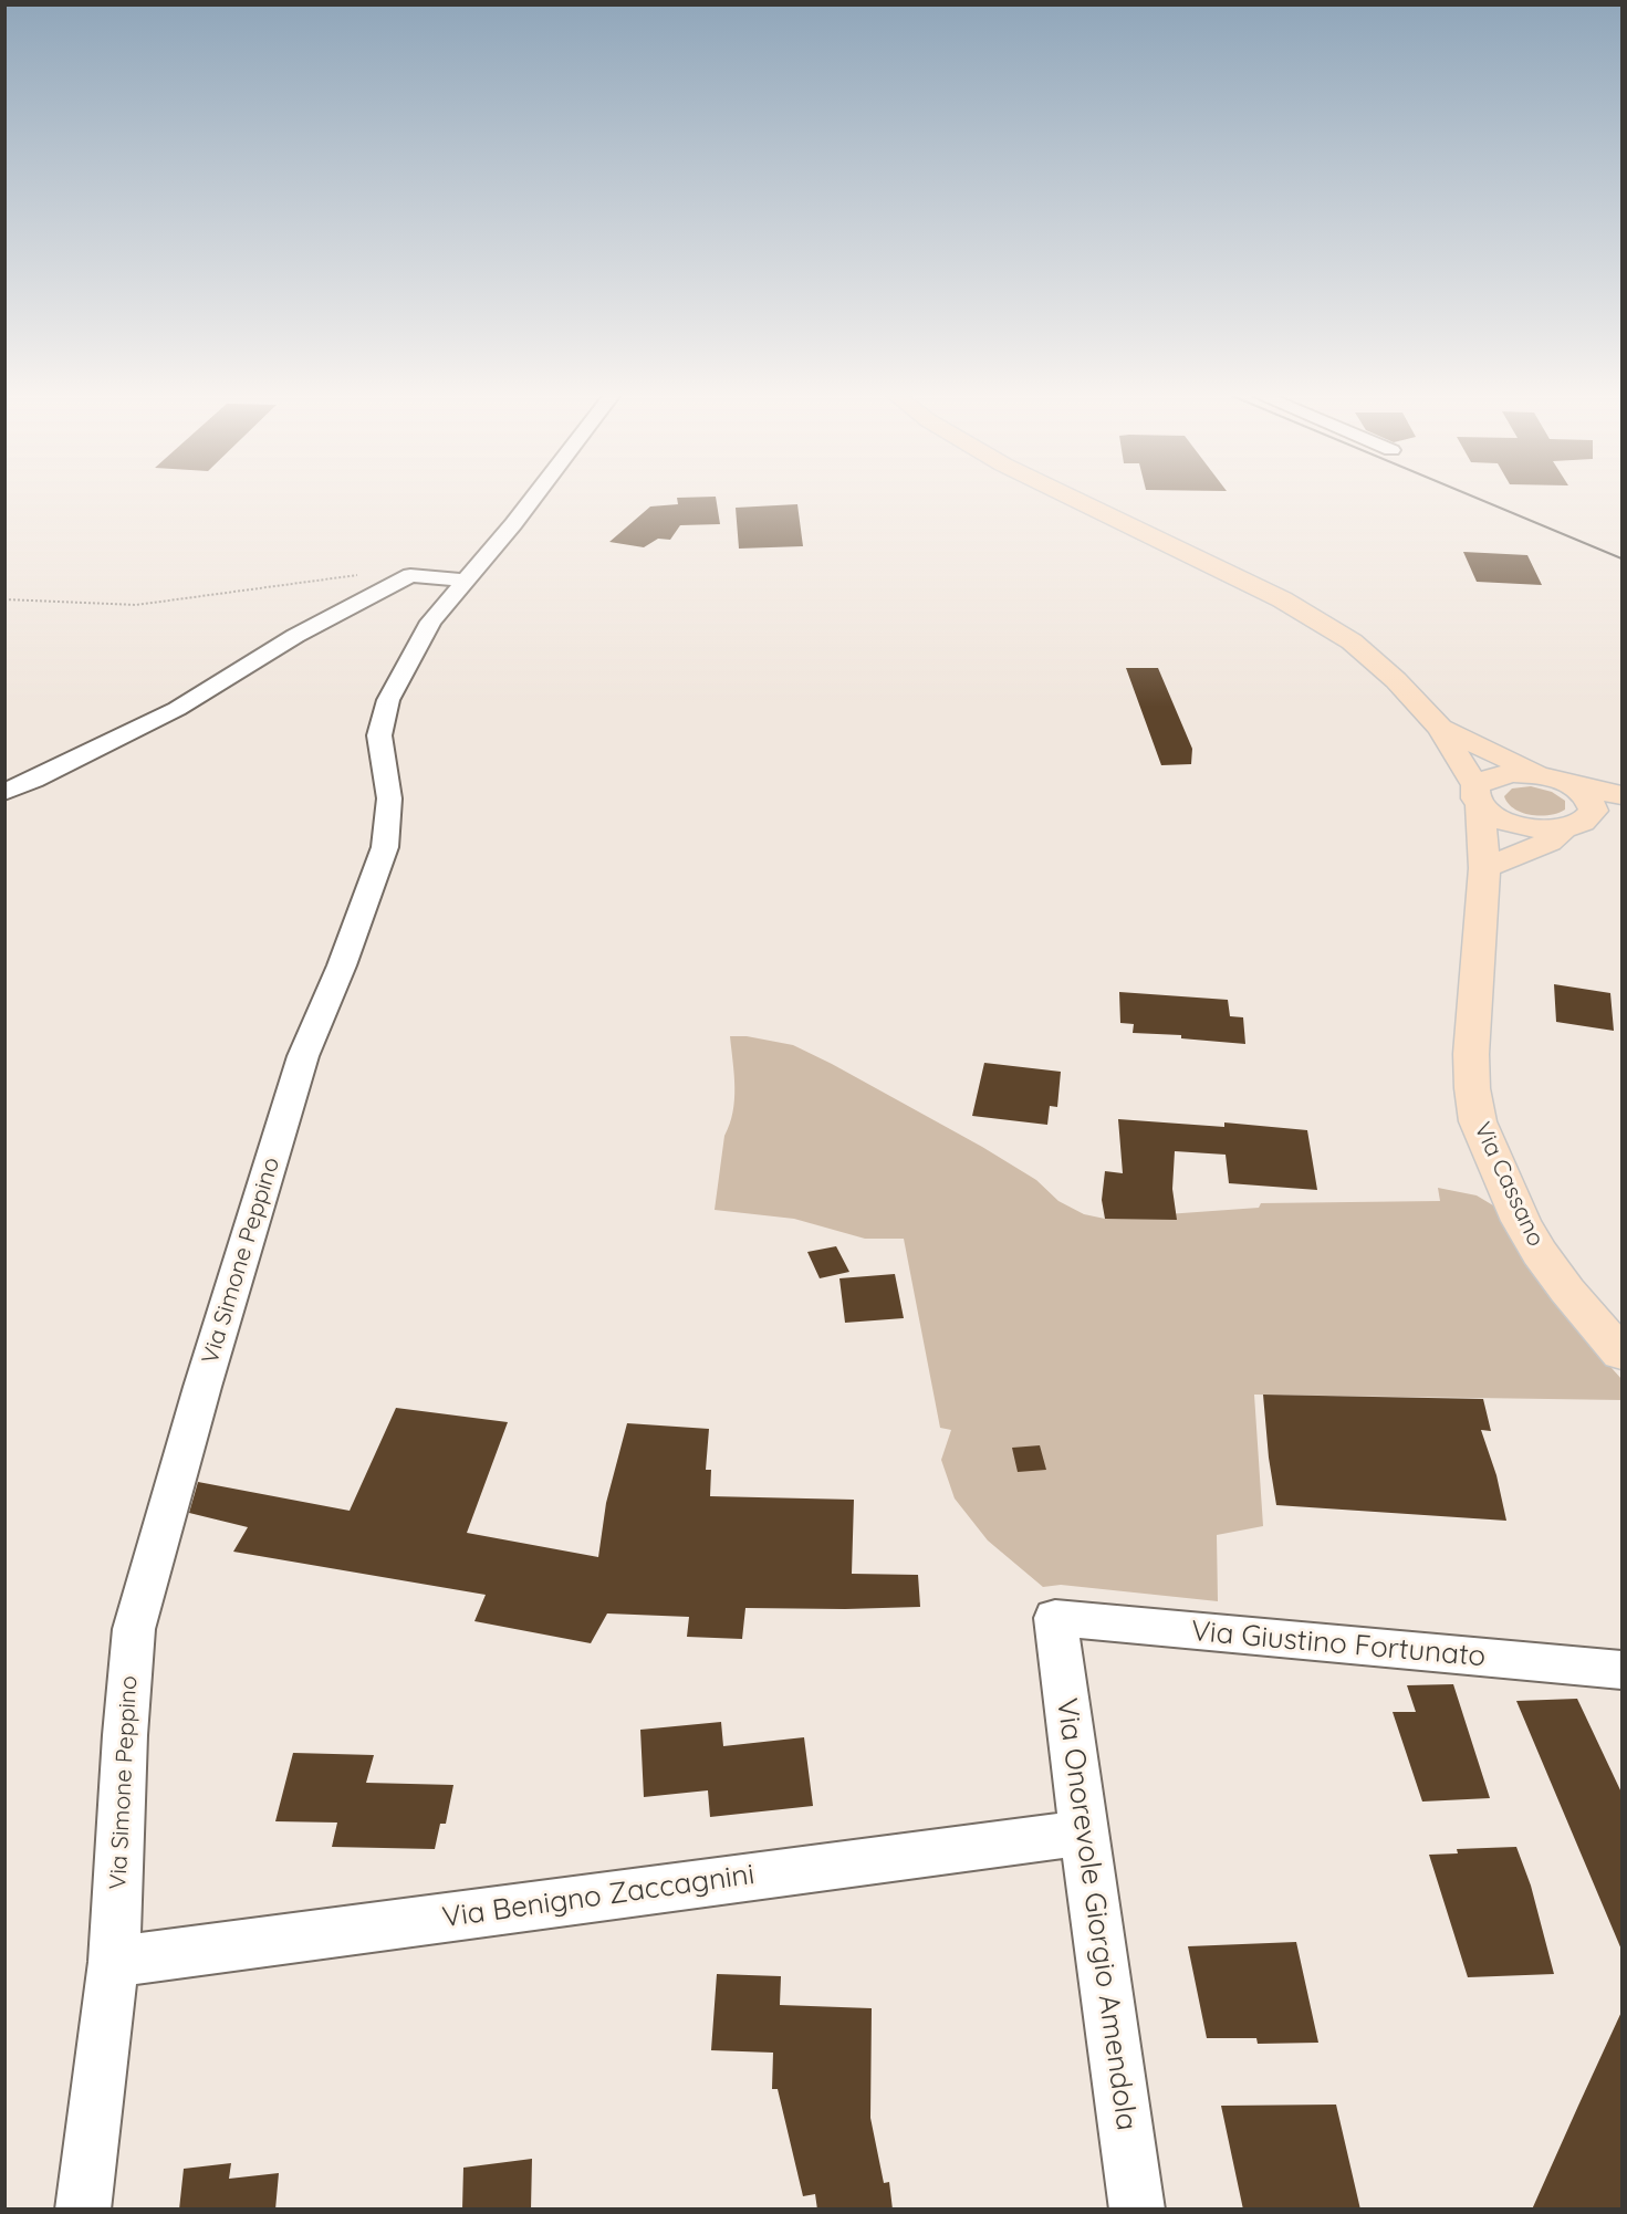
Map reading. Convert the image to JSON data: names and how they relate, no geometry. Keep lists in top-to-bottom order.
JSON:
{
  "streets": {
    "main road": ["Via Cassano"],
    "street": [
      "Via Simone Peppino",
      "Via Giustino Fortunato",
      "Via Benigno Zaccagnini",
      "Via Onorevole Giorgio Amendola"
    ]
  },
  "crossings": [
    ["Via Simone Peppino", "Via Benigno Zaccagnini"],
    ["Via Giustino Fortunato", "Via Onorevole Giorgio Amendola"],
    ["Via Benigno Zaccagnini", "Via Onorevole Giorgio Amendola"]
  ]
}
